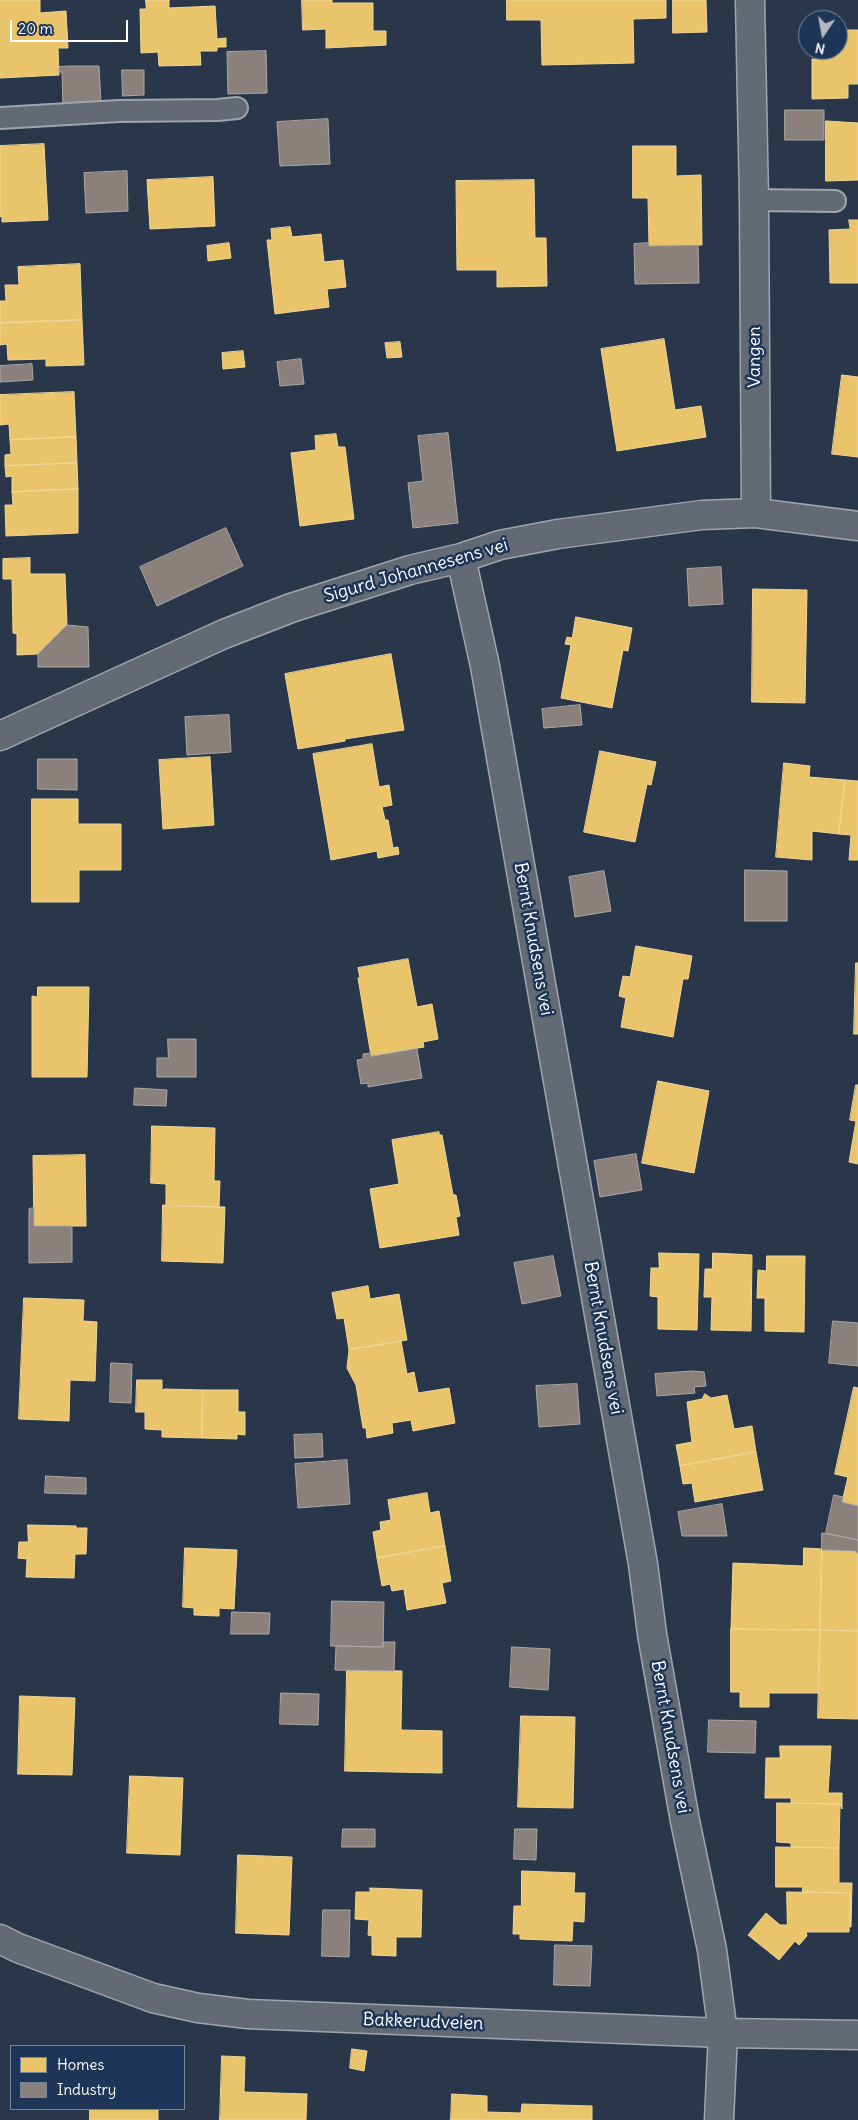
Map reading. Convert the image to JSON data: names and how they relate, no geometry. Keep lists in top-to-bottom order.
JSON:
{
  "streets": {
    "street": [
      "Vangen",
      "Sigurd Johannesens vei",
      "Bernt Knudsens vei",
      "Bakkerudveien"
    ]
  },
  "crossings": [
    ["Vangen", "Sigurd Johannesens vei"],
    ["Sigurd Johannesens vei", "Bernt Knudsens vei"],
    ["Bernt Knudsens vei", "Bakkerudveien"]
  ],
  "legend": ["Homes", "Industry"],
  "scale_bar": "20 m",
  "north": "bottom"
}
